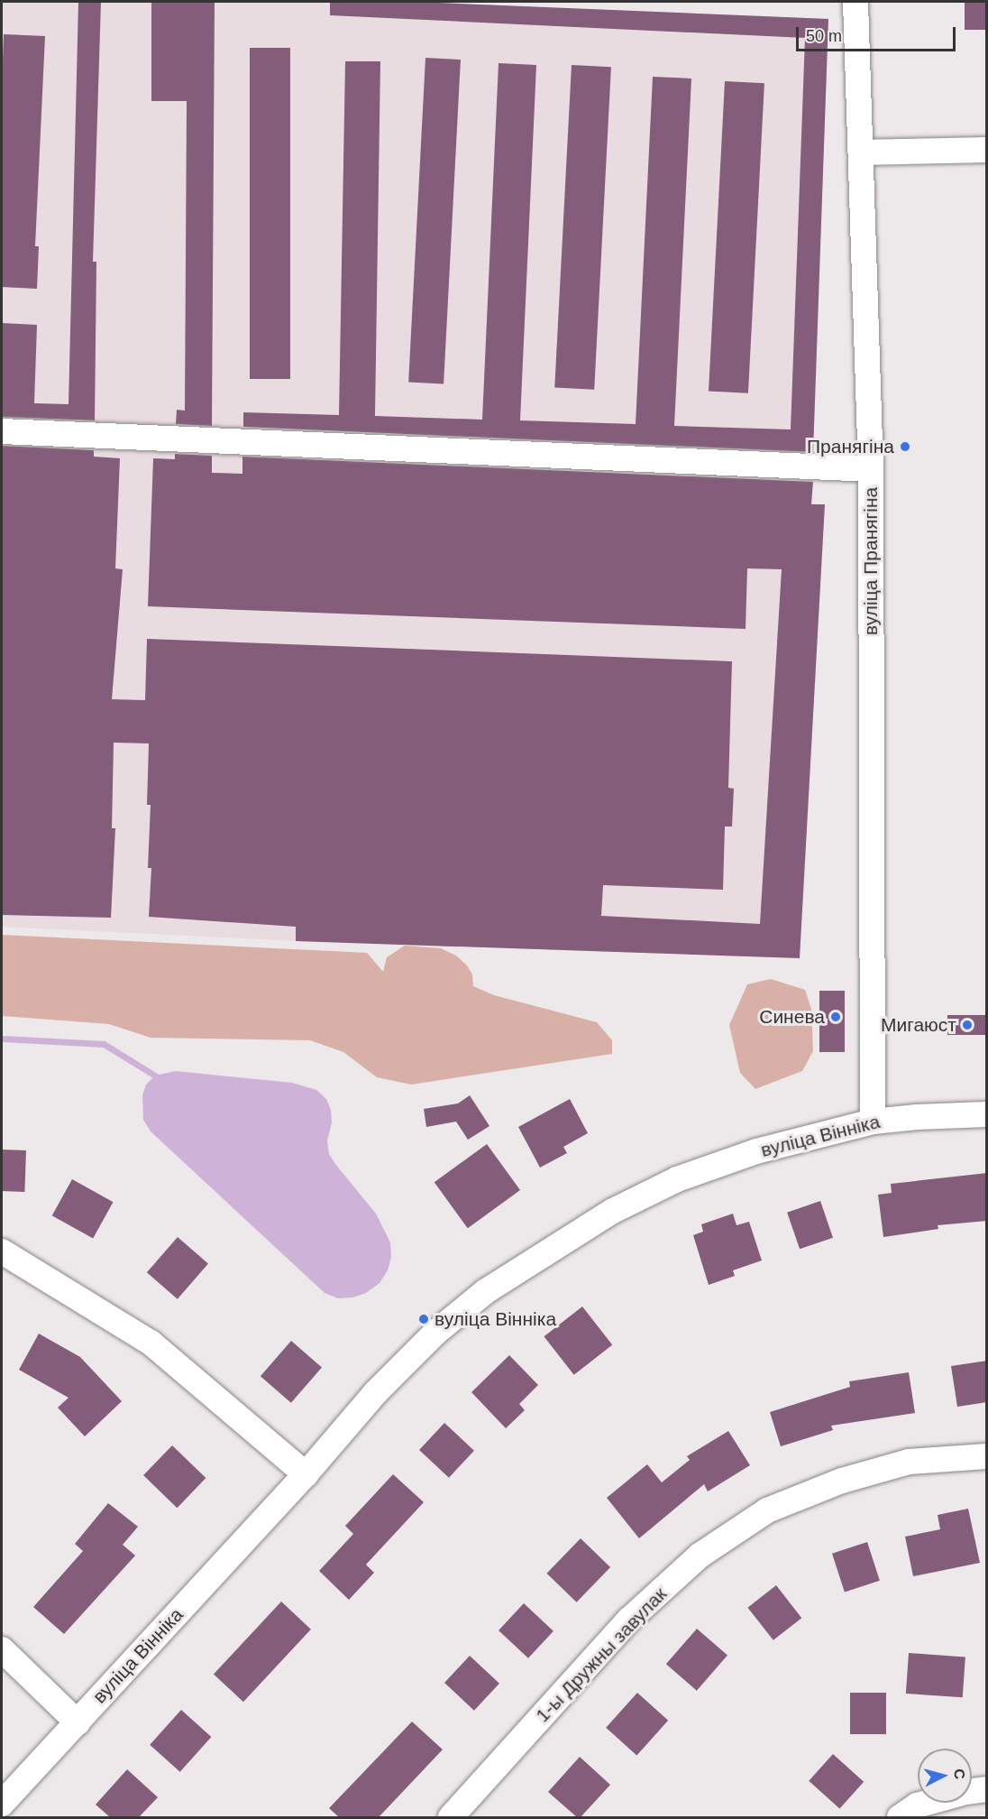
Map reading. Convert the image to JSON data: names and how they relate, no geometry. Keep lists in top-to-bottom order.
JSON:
{
  "streets": {
    "street": ["вуліца Пранягіна", "вуліца Вінніка", "1-ы Дружны завулак"]
  },
  "crossings": [
    ["вуліца Пранягіна", "вуліца Вінніка"]
  ],
  "places": [
    "Пранягіна",
    "Синева",
    "Мигаюст",
    "вуліца Вінніка"
  ],
  "scale_bar": "50 m",
  "north": "right"
}
